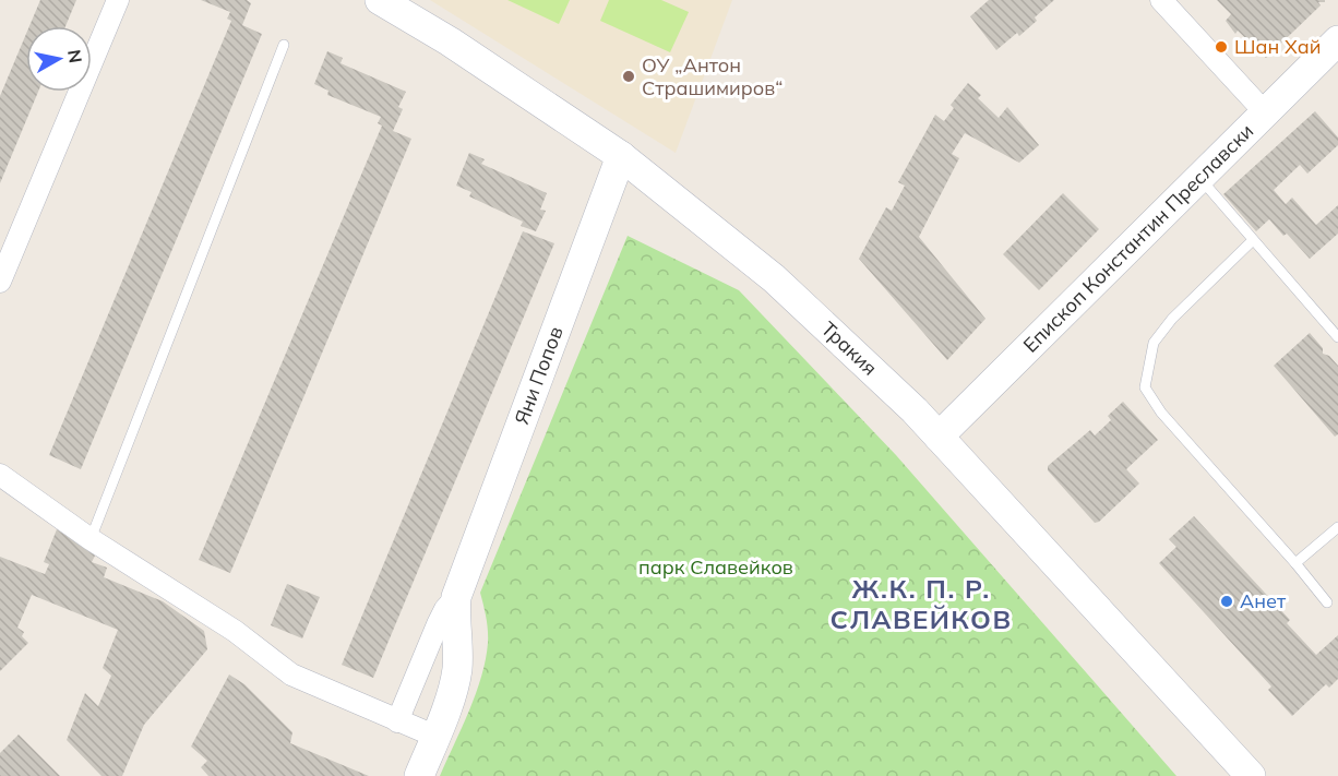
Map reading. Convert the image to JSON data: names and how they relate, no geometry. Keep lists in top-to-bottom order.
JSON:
{
  "streets": {
    "street": ["Епископ Константин Преславски", "Тракия", "Яни Попов"]
  },
  "crossings": [
    ["Епископ Константин Преславски", "Тракия"],
    ["Тракия", "Яни Попов"]
  ],
  "districts": ["Ж.К. П. Р. СЛАВЕЙКОВ"],
  "parks": ["парк Славейков"],
  "places": ["Шан Хай", "ОУ „Антон Страшимиров“", "Анет"],
  "north": "right"
}
